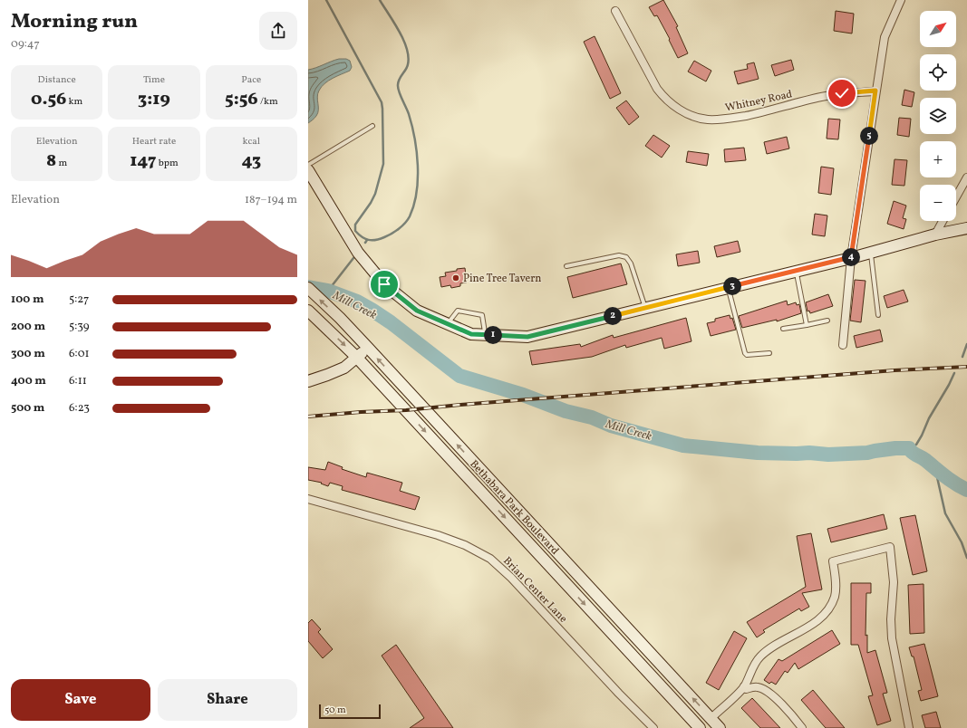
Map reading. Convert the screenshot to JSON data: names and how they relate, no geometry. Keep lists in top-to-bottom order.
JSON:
{
  "streets": {
    "street": ["Whitney Road", "Bethabara Park Boulevard", "Brian Center Lane"]
  },
  "water": ["Mill Creek"],
  "places": ["Pine Tree Tavern"],
  "scale_bar": "50 m",
  "north": "top right",
  "page": {
    "heading": ["Morning run", "09:47"],
    "map_buttons": ["+", "−"],
    "stats": [
      ["Distance", "0.56 km"],
      ["Time", "3:19"],
      ["Pace", "5:56 /km"],
      ["Elevation", "8 m"],
      ["Heart rate", "147 bpm"],
      ["kcal", "43"]
    ],
    "pins": [
      "5",
      "4",
      "3",
      "2",
      "1"
    ],
    "chart": ["Elevation", "187–194 m"],
    "list": [
      {
        "name": "100 m",
        "note": "5:27"
      },
      {
        "name": "200 m",
        "note": "5:39"
      },
      {
        "name": "300 m",
        "note": "6:01"
      },
      {
        "name": "400 m",
        "note": "6:11"
      },
      {
        "name": "500 m",
        "note": "6:23"
      }
    ],
    "buttons": ["Save", "Share"],
    "scale": "50 m"
  }
}
